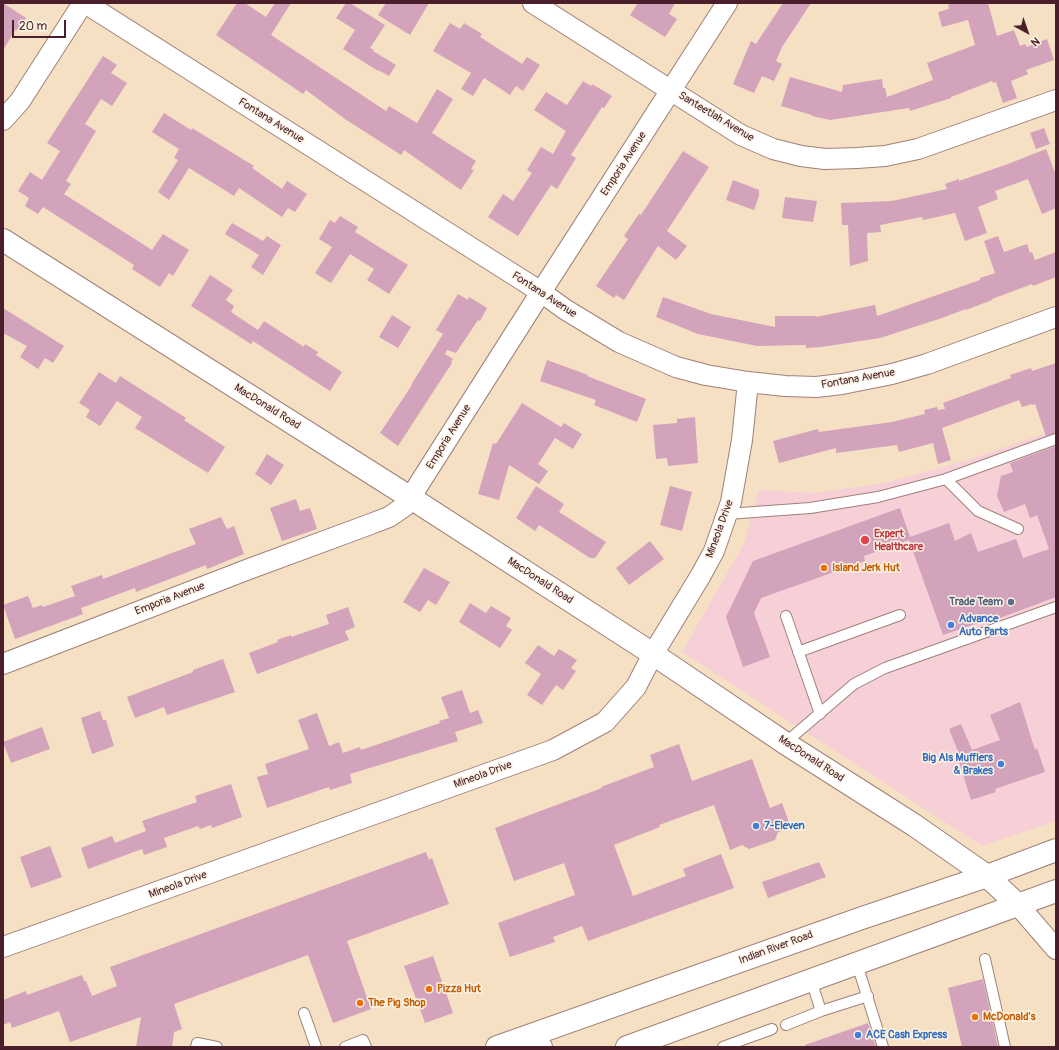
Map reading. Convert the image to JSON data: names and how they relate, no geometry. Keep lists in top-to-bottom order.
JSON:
{
  "streets": {
    "street": [
      "Santeetlah Avenue",
      "Fontana Avenue",
      "Emporia Avenue",
      "MacDonald Road",
      "Mineola Drive",
      "Indian River Road"
    ]
  },
  "crossings": [
    ["Santeetlah Avenue", "Emporia Avenue"],
    ["Fontana Avenue", "Emporia Avenue"],
    ["Fontana Avenue", "Mineola Drive"],
    ["Emporia Avenue", "MacDonald Road"],
    ["MacDonald Road", "Mineola Drive"],
    ["MacDonald Road", "Indian River Road"]
  ],
  "places": [
    "Expert Healthcare",
    "Island Jerk Hut",
    "Trade Team",
    "Advance Auto Parts",
    "Big Als Mufflers & Brakes",
    "7-Eleven",
    "Pizza Hut",
    "The Pig Shop",
    "McDonald's",
    "ACE Cash Express"
  ],
  "scale_bar": "20 m",
  "north": "bottom right"
}
